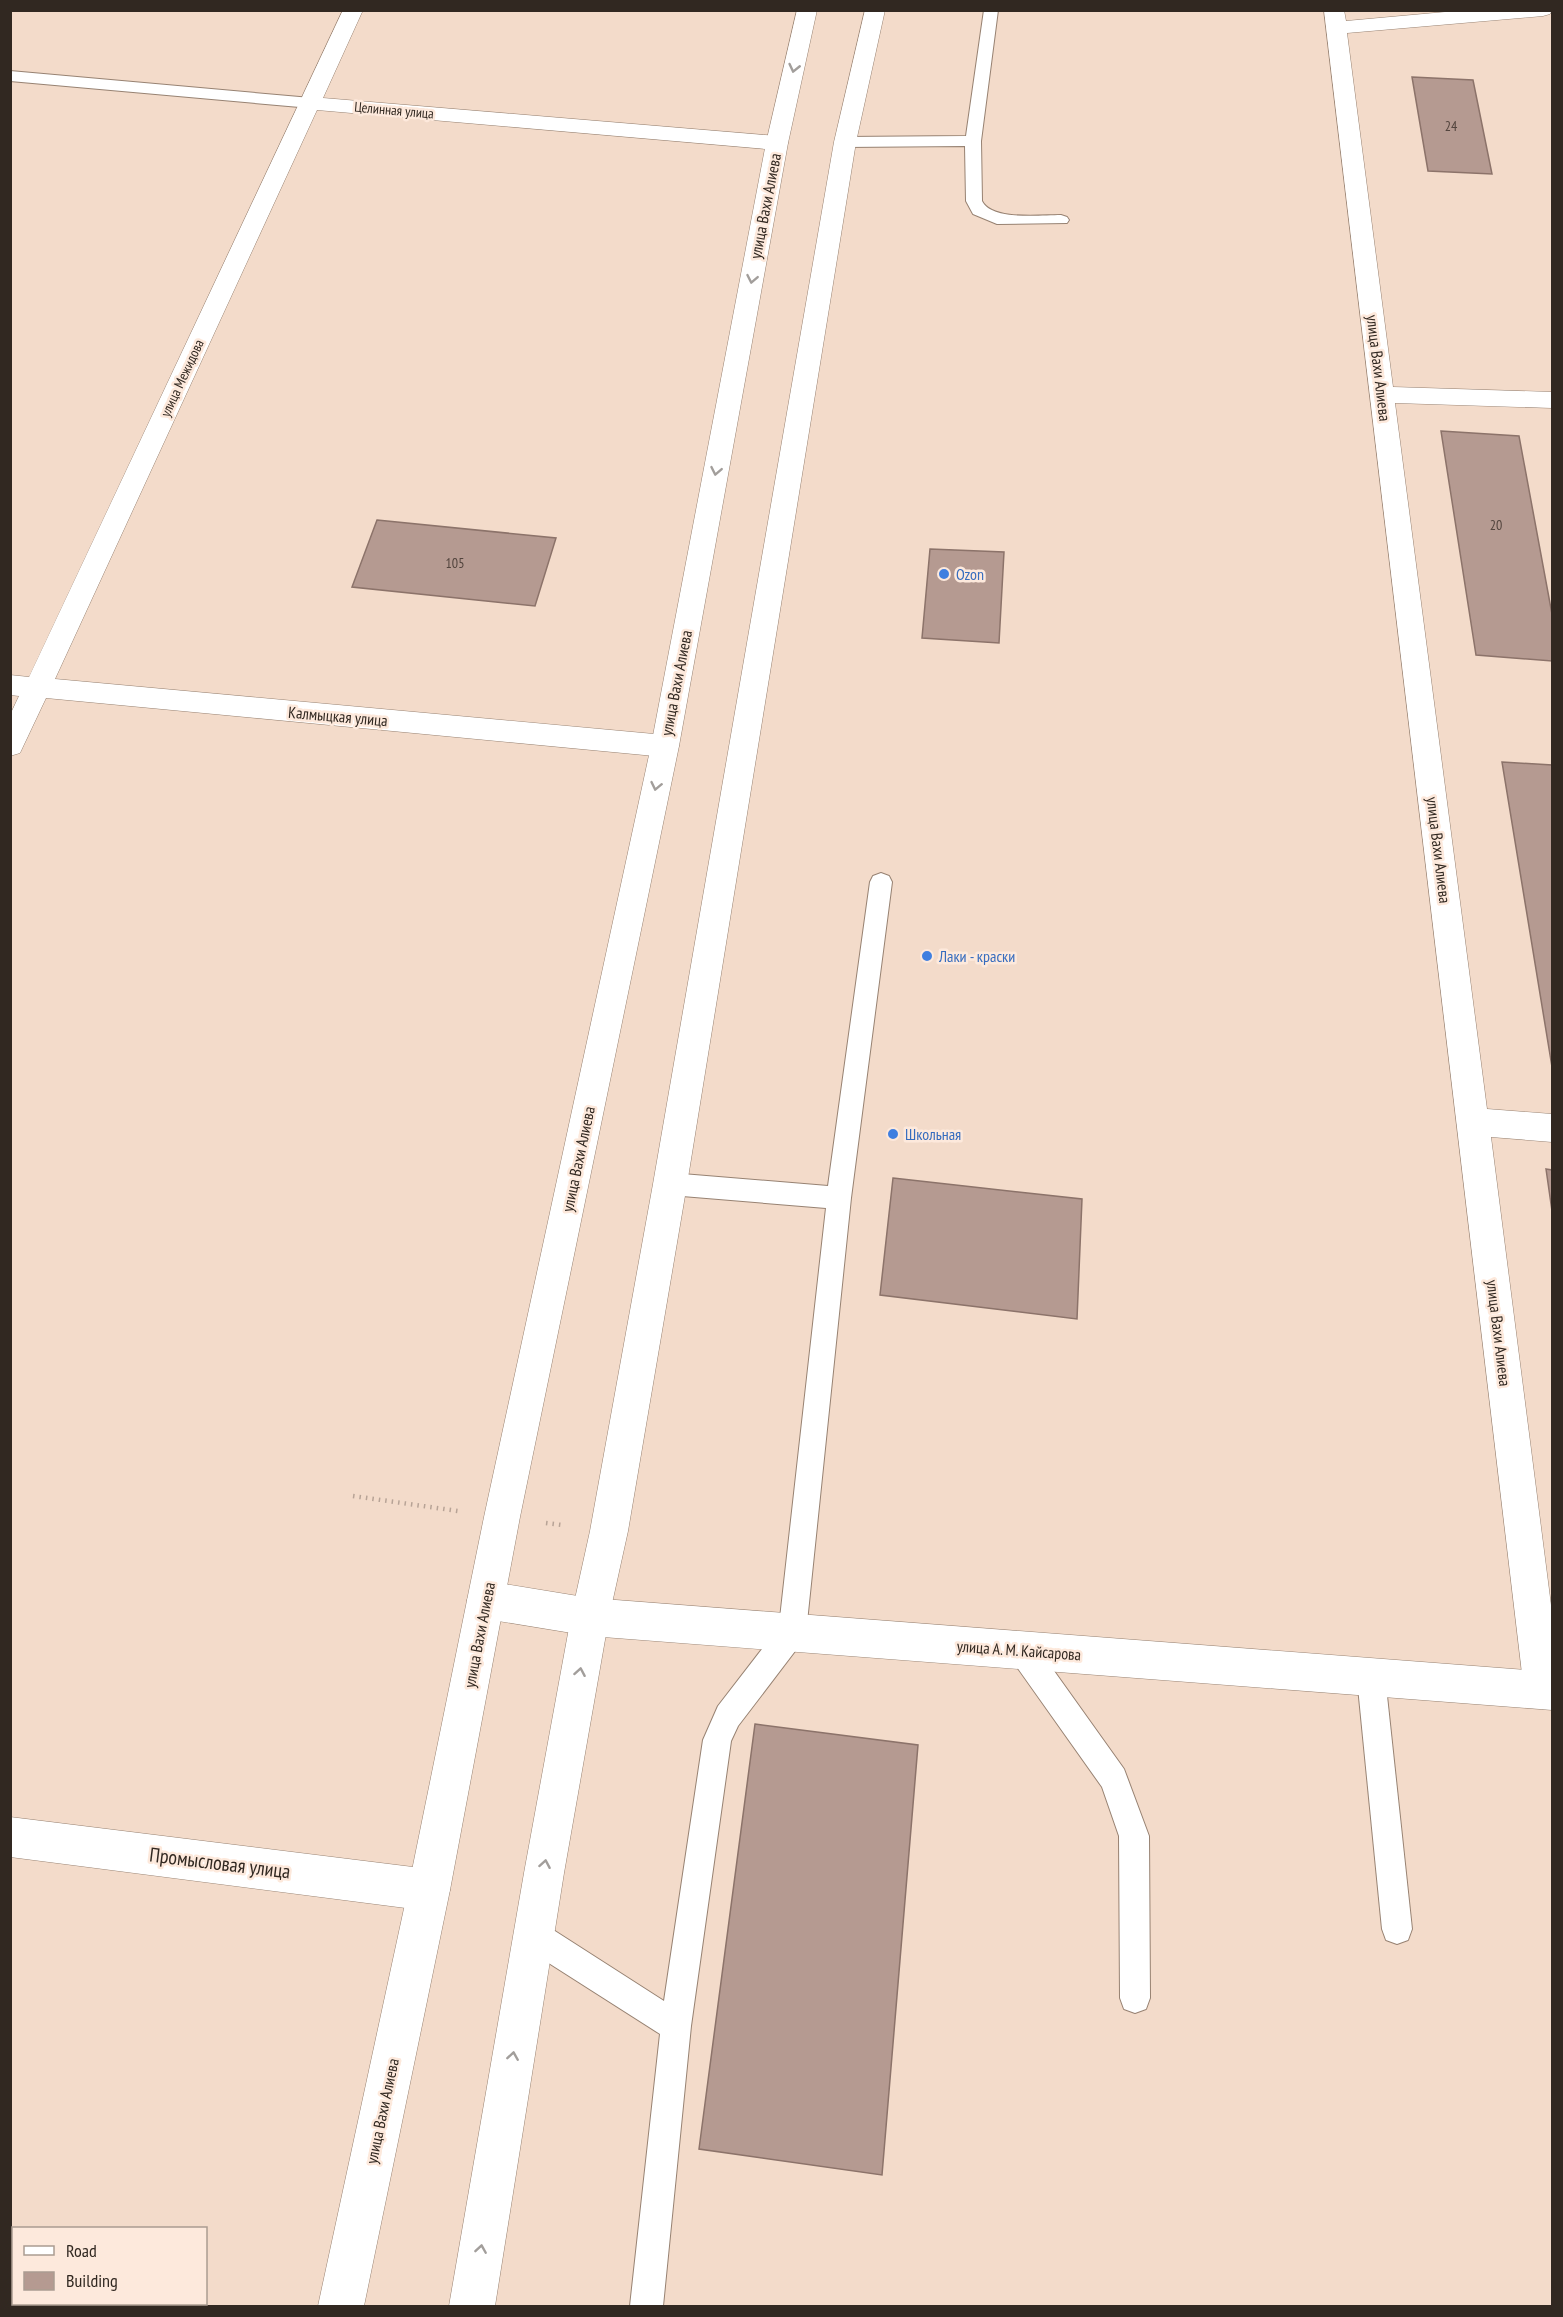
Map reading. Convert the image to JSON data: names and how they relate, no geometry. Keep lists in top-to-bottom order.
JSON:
{
  "streets": {
    "street": [
      "Целинная улица",
      "улица Вахи Алиева",
      "улица Межидова",
      "Калмыцкая улица",
      "улица А. М. Кайсарова",
      "Промысловая улица"
    ]
  },
  "crossings": [
    ["Целинная улица", "улица Вахи Алиева"],
    ["Целинная улица", "улица Межидова"],
    ["улица Вахи Алиева", "Калмыцкая улица"],
    ["улица Вахи Алиева", "улица А. М. Кайсарова"],
    ["улица Вахи Алиева", "Промысловая улица"],
    ["улица Межидова", "Калмыцкая улица"]
  ],
  "places": ["Ozon", "Лаки - краски", "Школьная"],
  "house_numbers": ["24", "20", "105"],
  "legend": ["Road", "Building"]
}
